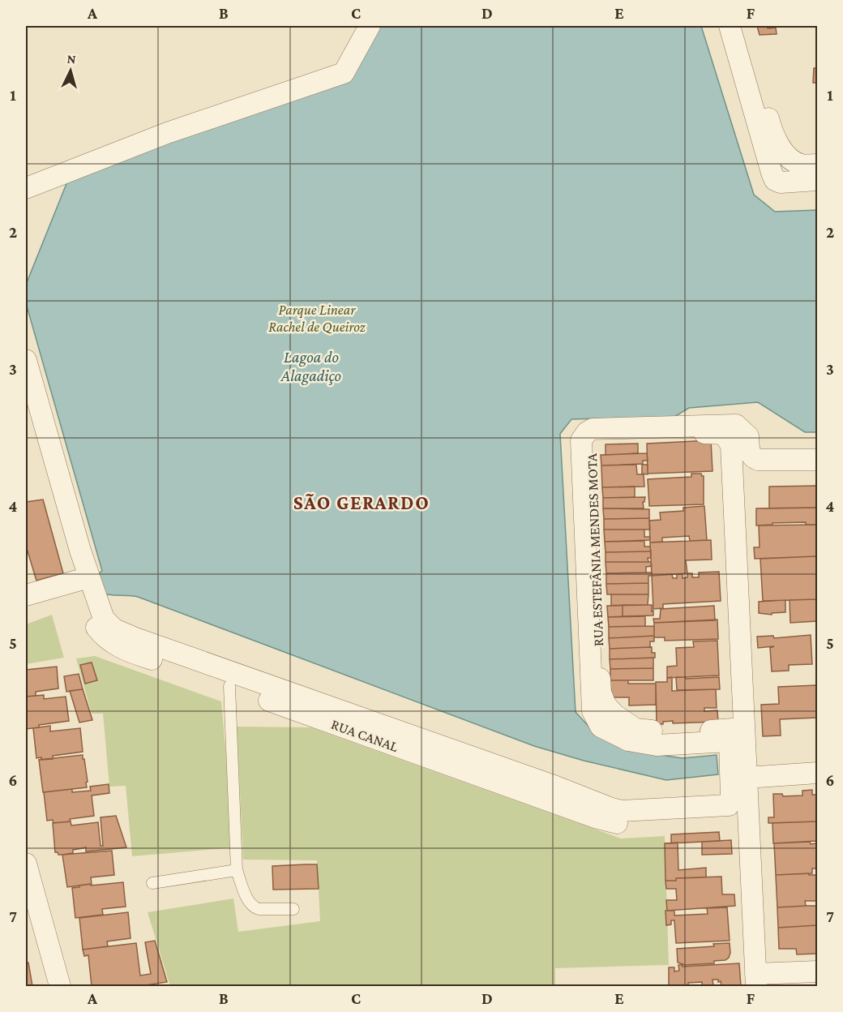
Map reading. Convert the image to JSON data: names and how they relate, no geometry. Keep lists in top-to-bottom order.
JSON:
{
  "streets": {
    "street": ["RUA ESTEFÂNIA MENDES MOTA", "RUA CANAL"]
  },
  "crossings": [
    ["RUA ESTEFÂNIA MENDES MOTA", "RUA CANAL"]
  ],
  "districts": ["SÃO GERARDO"],
  "water": ["Lagoa do Alagadiço"],
  "parks": ["Parque Linear Rachel de Queiroz"],
  "north": "top",
  "grid": {
    "columns": [
      "A",
      "B",
      "C",
      "D",
      "E",
      "F"
    ],
    "rows": [
      "1",
      "2",
      "3",
      "4",
      "5",
      "6",
      "7"
    ]
  }
}
